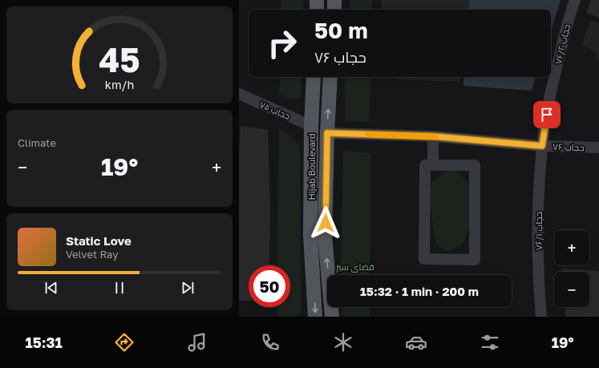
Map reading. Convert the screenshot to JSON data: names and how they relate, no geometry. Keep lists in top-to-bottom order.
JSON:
{
  "streets": {
    "main road": ["Hijab Boulevard"],
    "street": [
      "حجاب ۷۶/۲",
      "حجاب ۷۵",
      "حجاب ۷۶",
      "حجاب ۷۶/۱"
    ]
  },
  "crossings": [
    ["حجاب ۷۶/۲", "حجاب ۷۶"],
    ["حجاب ۷۶/۲", "حجاب ۷۶/۱"],
    ["حجاب ۷۵", "Hijab Boulevard"],
    ["حجاب ۷۶", "Hijab Boulevard"],
    ["حجاب ۷۶", "حجاب ۷۶/۱"]
  ],
  "parks": ["فضای سبز"],
  "page": {
    "turn": ["50 m", "حجاب ۷۶"],
    "tile": "Climate",
    "heat": ["−", "19°", "+"],
    "song": ["Static Love", "Velvet Ray"],
    "map_buttons": ["+", "−"],
    "limit": "50",
    "trip": "15:32 · 1 min · 200 m",
    "tabs": ["15:31", "19°"],
    "gauge": ["45", "km/h"]
  }
}
